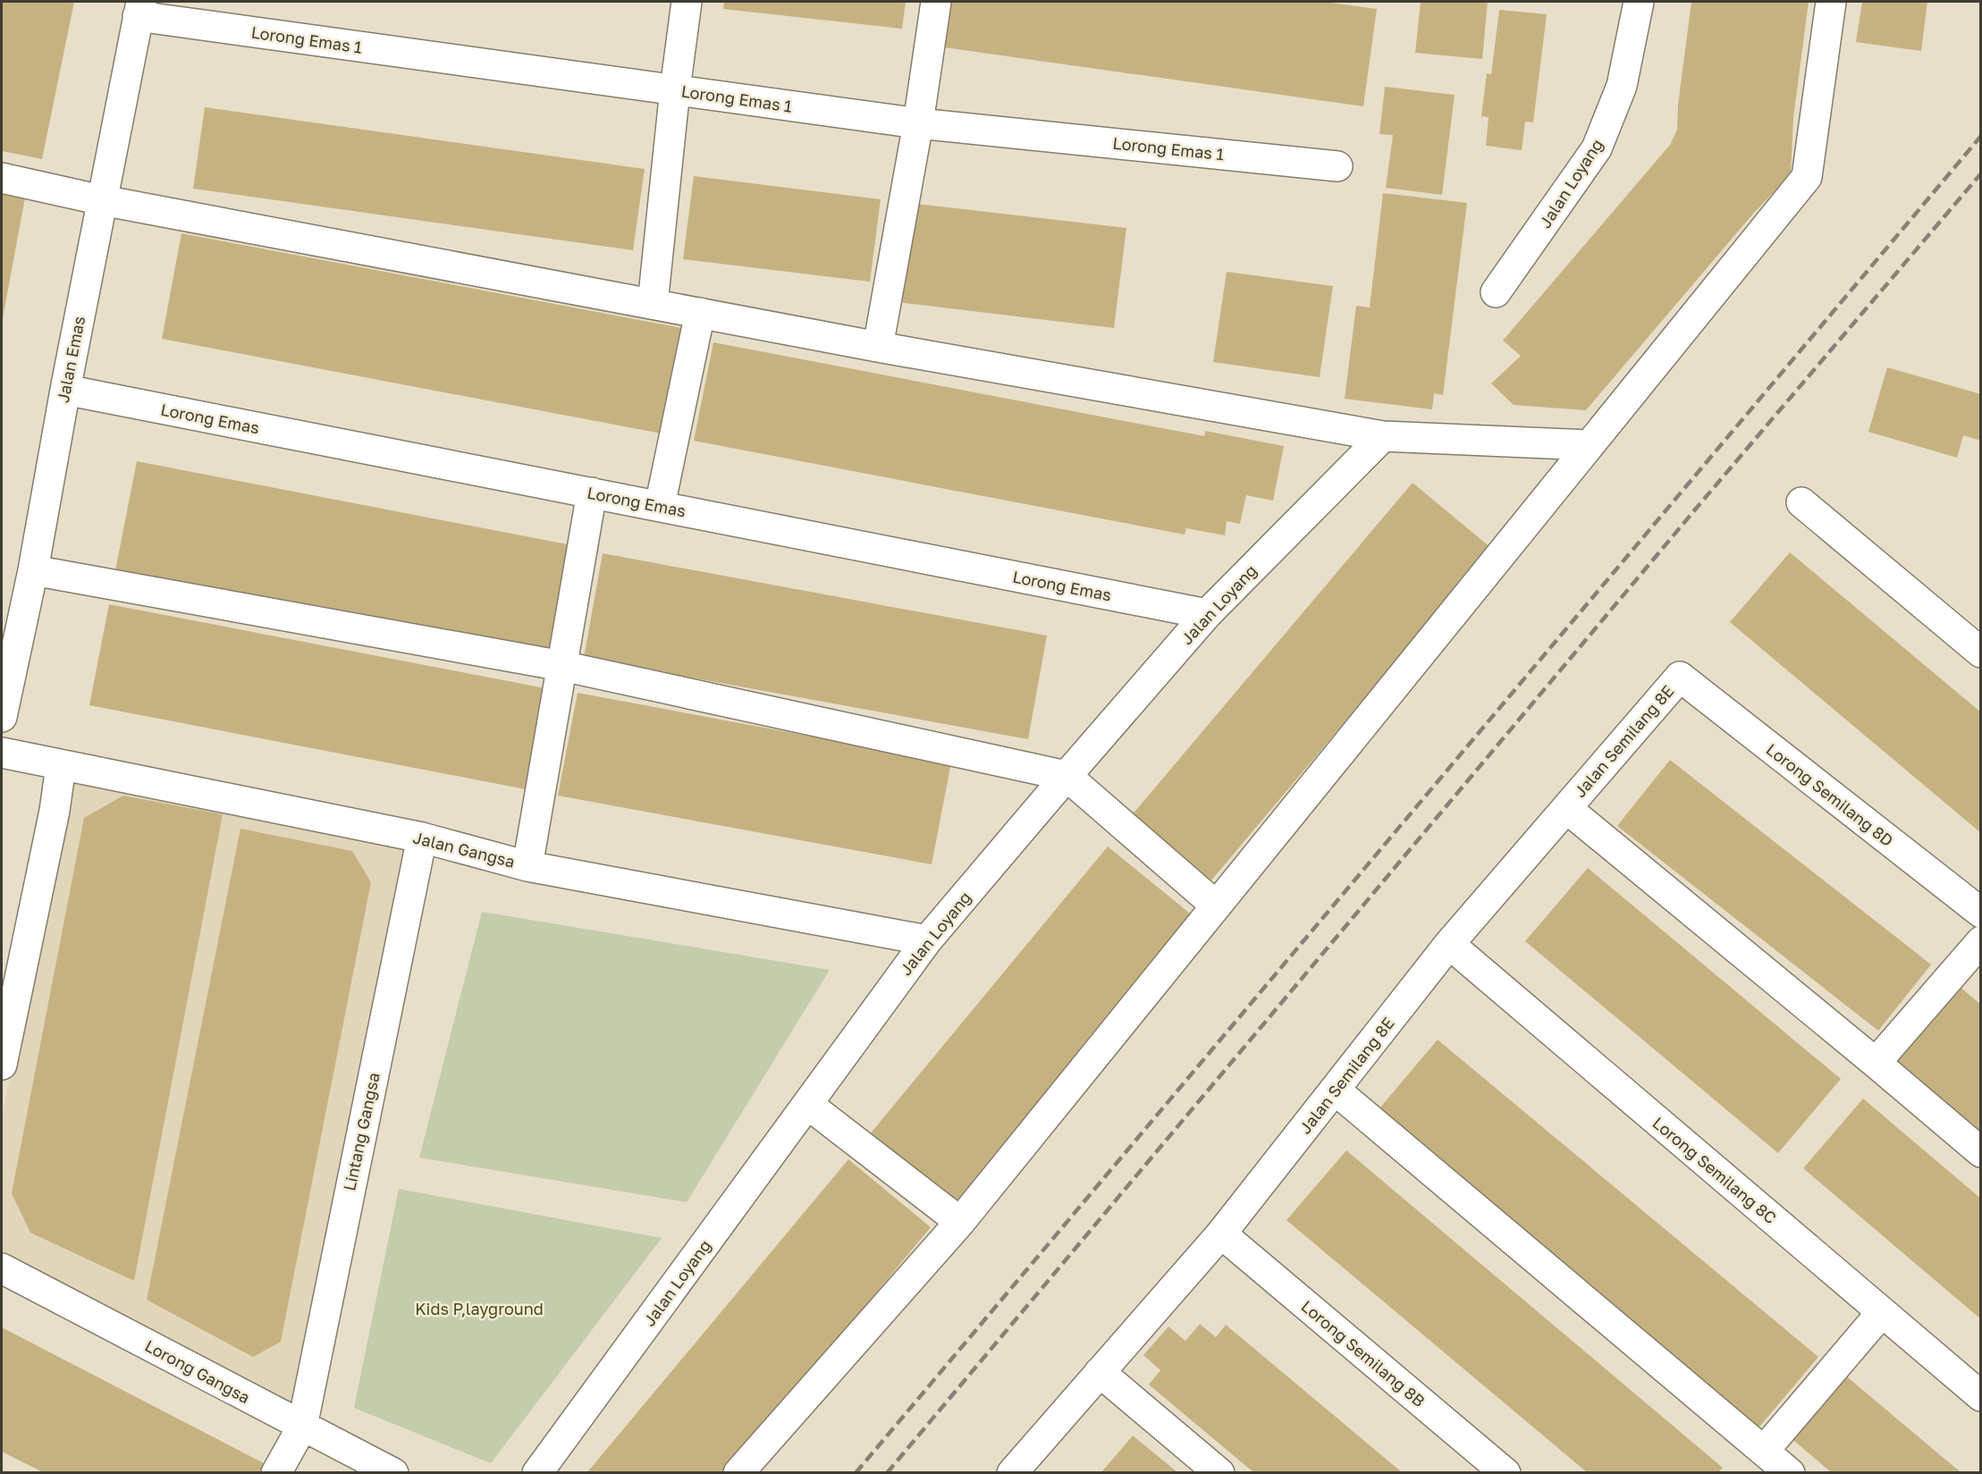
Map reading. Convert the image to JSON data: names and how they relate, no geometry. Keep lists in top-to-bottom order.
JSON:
{
  "streets": {
    "street": [
      "Lorong Emas 1",
      "Jalan Loyang",
      "Jalan Emas",
      "Lorong Emas",
      "Jalan Semilang 8E",
      "Lorong Semilang 8D",
      "Jalan Gangsa",
      "Lintang Gangsa",
      "Lorong Semilang 8C",
      "Lorong Semilang 8B",
      "Lorong Gangsa"
    ]
  },
  "crossings": [
    ["Lorong Emas 1", "Jalan Emas"],
    ["Jalan Loyang", "Lorong Emas"],
    ["Jalan Loyang", "Jalan Gangsa"],
    ["Jalan Emas", "Lorong Emas"],
    ["Jalan Semilang 8E", "Lorong Semilang 8D"],
    ["Jalan Semilang 8E", "Lorong Semilang 8C"],
    ["Jalan Semilang 8E", "Lorong Semilang 8B"],
    ["Jalan Gangsa", "Lintang Gangsa"],
    ["Lintang Gangsa", "Lorong Gangsa"]
  ],
  "parks": ["Kids P,layground"]
}
